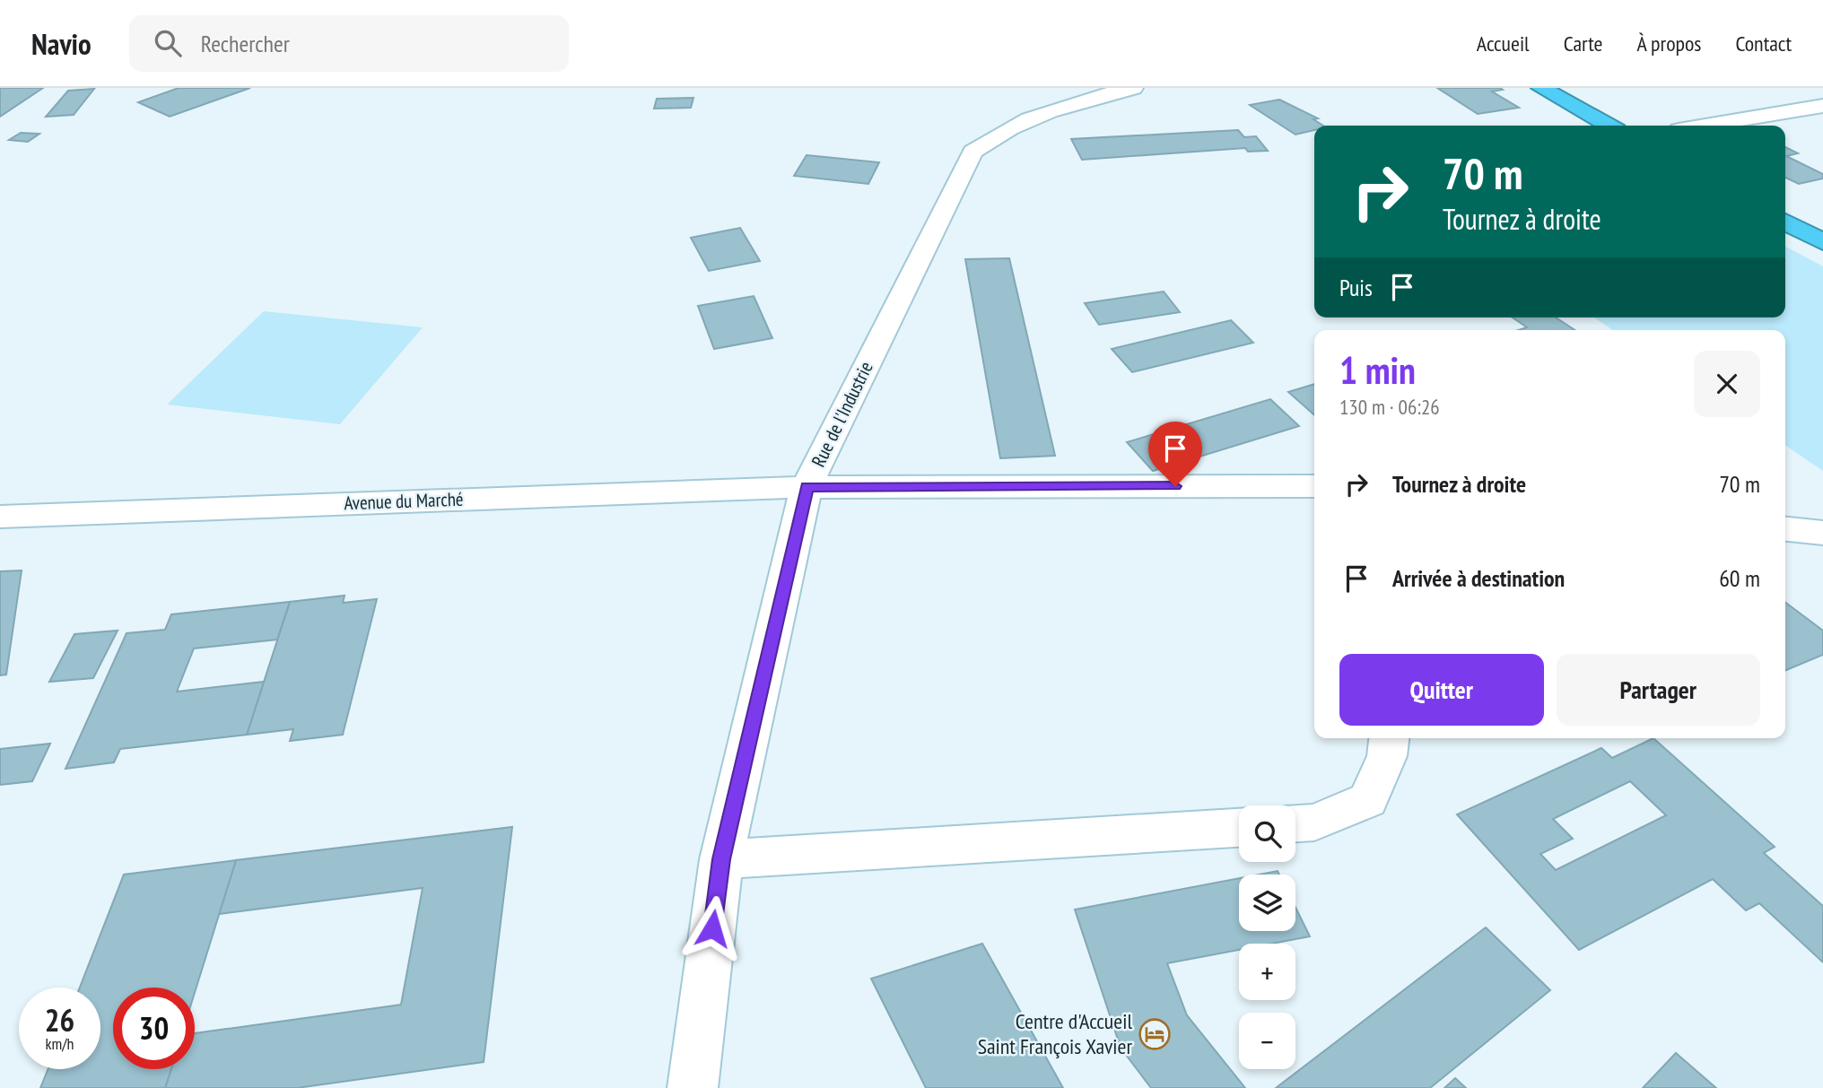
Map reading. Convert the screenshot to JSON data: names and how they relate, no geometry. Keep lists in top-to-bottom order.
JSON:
{
  "streets": {
    "street": ["Rue de l'Industrie", "Avenue du Marché"]
  },
  "crossings": [
    ["Rue de l'Industrie", "Avenue du Marché"]
  ],
  "places": {
    "hotel": ["Centre d'Accueil Saint François Xavier"]
  },
  "page": {
    "header": "Navio",
    "search": "Rechercher",
    "nav": [
      "Accueil",
      "Carte",
      "À propos",
      "Contact"
    ],
    "turn": ["70 m", "Tournez à droite"],
    "then": "Puis",
    "heading": ["1 min", "130 m · 06:26"],
    "list": [
      {
        "name": "Tournez à droite",
        "value": "70 m"
      },
      {
        "name": "Arrivée à destination",
        "value": "60 m"
      }
    ],
    "buttons": ["Quitter", "Partager"],
    "map_buttons": ["+", "−"],
    "speed": "26 km/h",
    "limit": "30"
  }
}
